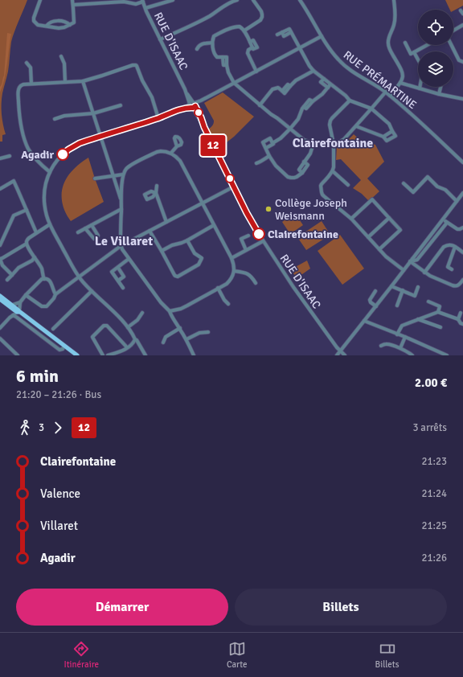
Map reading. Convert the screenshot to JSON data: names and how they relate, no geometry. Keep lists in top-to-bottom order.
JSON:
{
  "streets": {
    "street": ["RUE D'ISAAC", "RUE PRÉMARTINE"]
  },
  "districts": ["Clairefontaine", "Le Villaret"],
  "places": ["Agadir", "Collège Joseph Weismann", "Clairefontaine"],
  "lines": ["bus line 12"],
  "page": {
    "on_map": "12",
    "heading": ["6 min", "21:20 – 21:26 · Bus", "2.00 €"],
    "legs": ["3", "12", "3 arrêts"],
    "list": [
      {
        "name": "Clairefontaine",
        "value": "21:23"
      },
      {
        "name": "Valence",
        "value": "21:24"
      },
      {
        "name": "Villaret",
        "value": "21:25"
      },
      {
        "name": "Agadir",
        "value": "21:26"
      }
    ],
    "buttons": ["Démarrer", "Billets"],
    "tabs": ["Itinéraire", "Carte", "Billets"]
  }
}
